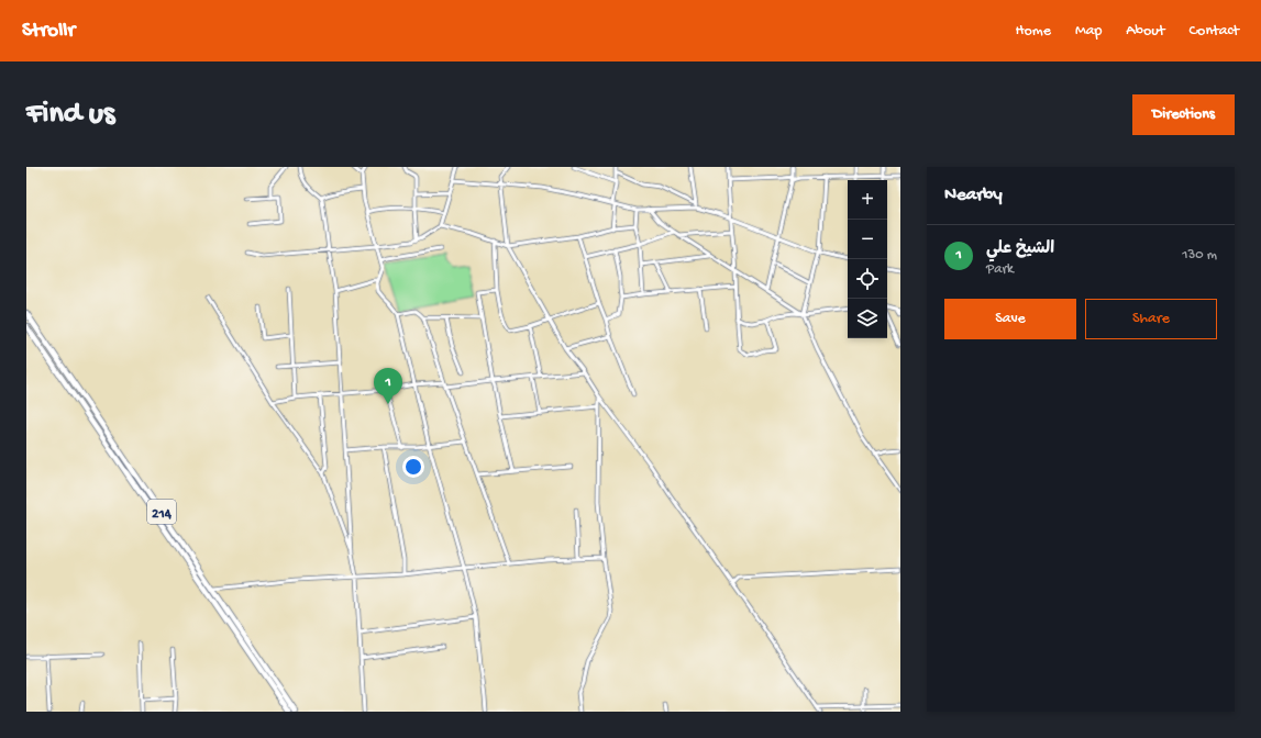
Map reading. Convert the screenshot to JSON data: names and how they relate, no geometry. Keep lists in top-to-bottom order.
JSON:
{
  "streets": {
    "highway": ["214"]
  },
  "page": {
    "header": "Strollr",
    "nav": [
      "Home",
      "Map",
      "About",
      "Contact"
    ],
    "buttons": [
      "Directions",
      ["Save", "Share"]
    ],
    "title": "Find us",
    "heading": "Nearby",
    "map_buttons": ["+", "−"],
    "list": [
      {
        "mark": "1",
        "name": "الشيخ علي",
        "note": "Park",
        "value": "130 m"
      }
    ],
    "pins": "1"
  }
}
